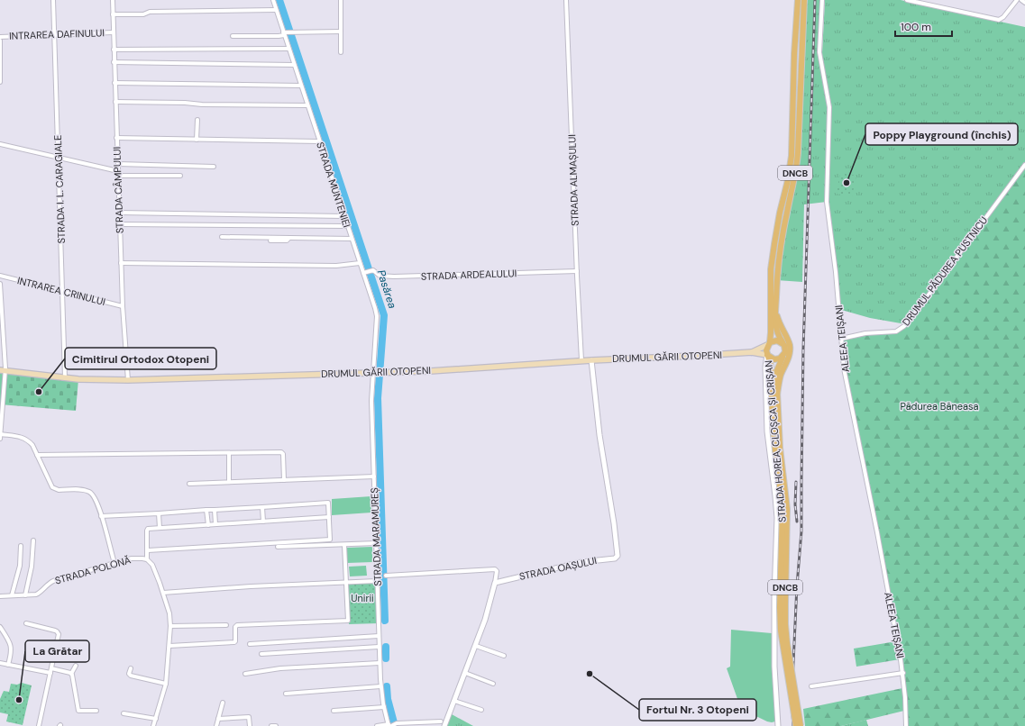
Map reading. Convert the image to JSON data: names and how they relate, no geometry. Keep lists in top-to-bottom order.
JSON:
{
  "streets": {
    "main road": ["DNCB", "DRUMUL GĂRII OTOPENI", "STRADA HOREA, CLOȘCA ȘI CRIȘAN"],
    "street": [
      "INTRAREA DAFINULUI",
      "STRADA ALMAȘULUI",
      "STRADA MUNTENIEI",
      "STRADA I. L. CARAGIALE",
      "STRADA CÂMPULUI",
      "DRUMUL PĂDUREA PUSTNICU",
      "STRADA ARDEALULUI",
      "INTRAREA CRINULUI",
      "ALEEA TEIȘANI",
      "STRADA MARAMUREȘ",
      "STRADA OAȘULUI",
      "STRADA POLONĂ"
    ]
  },
  "crossings": [
    ["INTRAREA DAFINULUI", "STRADA I. L. CARAGIALE"],
    ["INTRAREA DAFINULUI", "STRADA CÂMPULUI"],
    ["DNCB", "DRUMUL GĂRII OTOPENI"],
    ["DNCB", "STRADA HOREA, CLOȘCA ȘI CRIȘAN"],
    ["STRADA ALMAȘULUI", "STRADA ARDEALULUI"],
    ["STRADA ALMAȘULUI", "DRUMUL GĂRII OTOPENI"],
    ["STRADA MUNTENIEI", "STRADA ARDEALULUI"],
    ["STRADA MUNTENIEI", "DRUMUL GĂRII OTOPENI"],
    ["STRADA MUNTENIEI", "STRADA MARAMUREȘ"],
    ["STRADA I. L. CARAGIALE", "INTRAREA CRINULUI"],
    ["STRADA I. L. CARAGIALE", "DRUMUL GĂRII OTOPENI"],
    ["STRADA CÂMPULUI", "INTRAREA CRINULUI"],
    ["STRADA CÂMPULUI", "DRUMUL GĂRII OTOPENI"],
    ["DRUMUL PĂDUREA PUSTNICU", "ALEEA TEIȘANI"],
    ["DRUMUL GĂRII OTOPENI", "STRADA HOREA, CLOȘCA ȘI CRIȘAN"],
    ["DRUMUL GĂRII OTOPENI", "STRADA MARAMUREȘ"],
    ["DRUMUL GĂRII OTOPENI", "STRADA OAȘULUI"]
  ],
  "water": ["Pasărea"],
  "parks": ["Pădurea Băneasa", "Unirii"],
  "places": [
    "Poppy Playground (închis)",
    "Cimitirul Ortodox Otopeni",
    "Fortul Nr. 3 Otopeni",
    "La Grătar"
  ],
  "scale_bar": "100 m"
}
